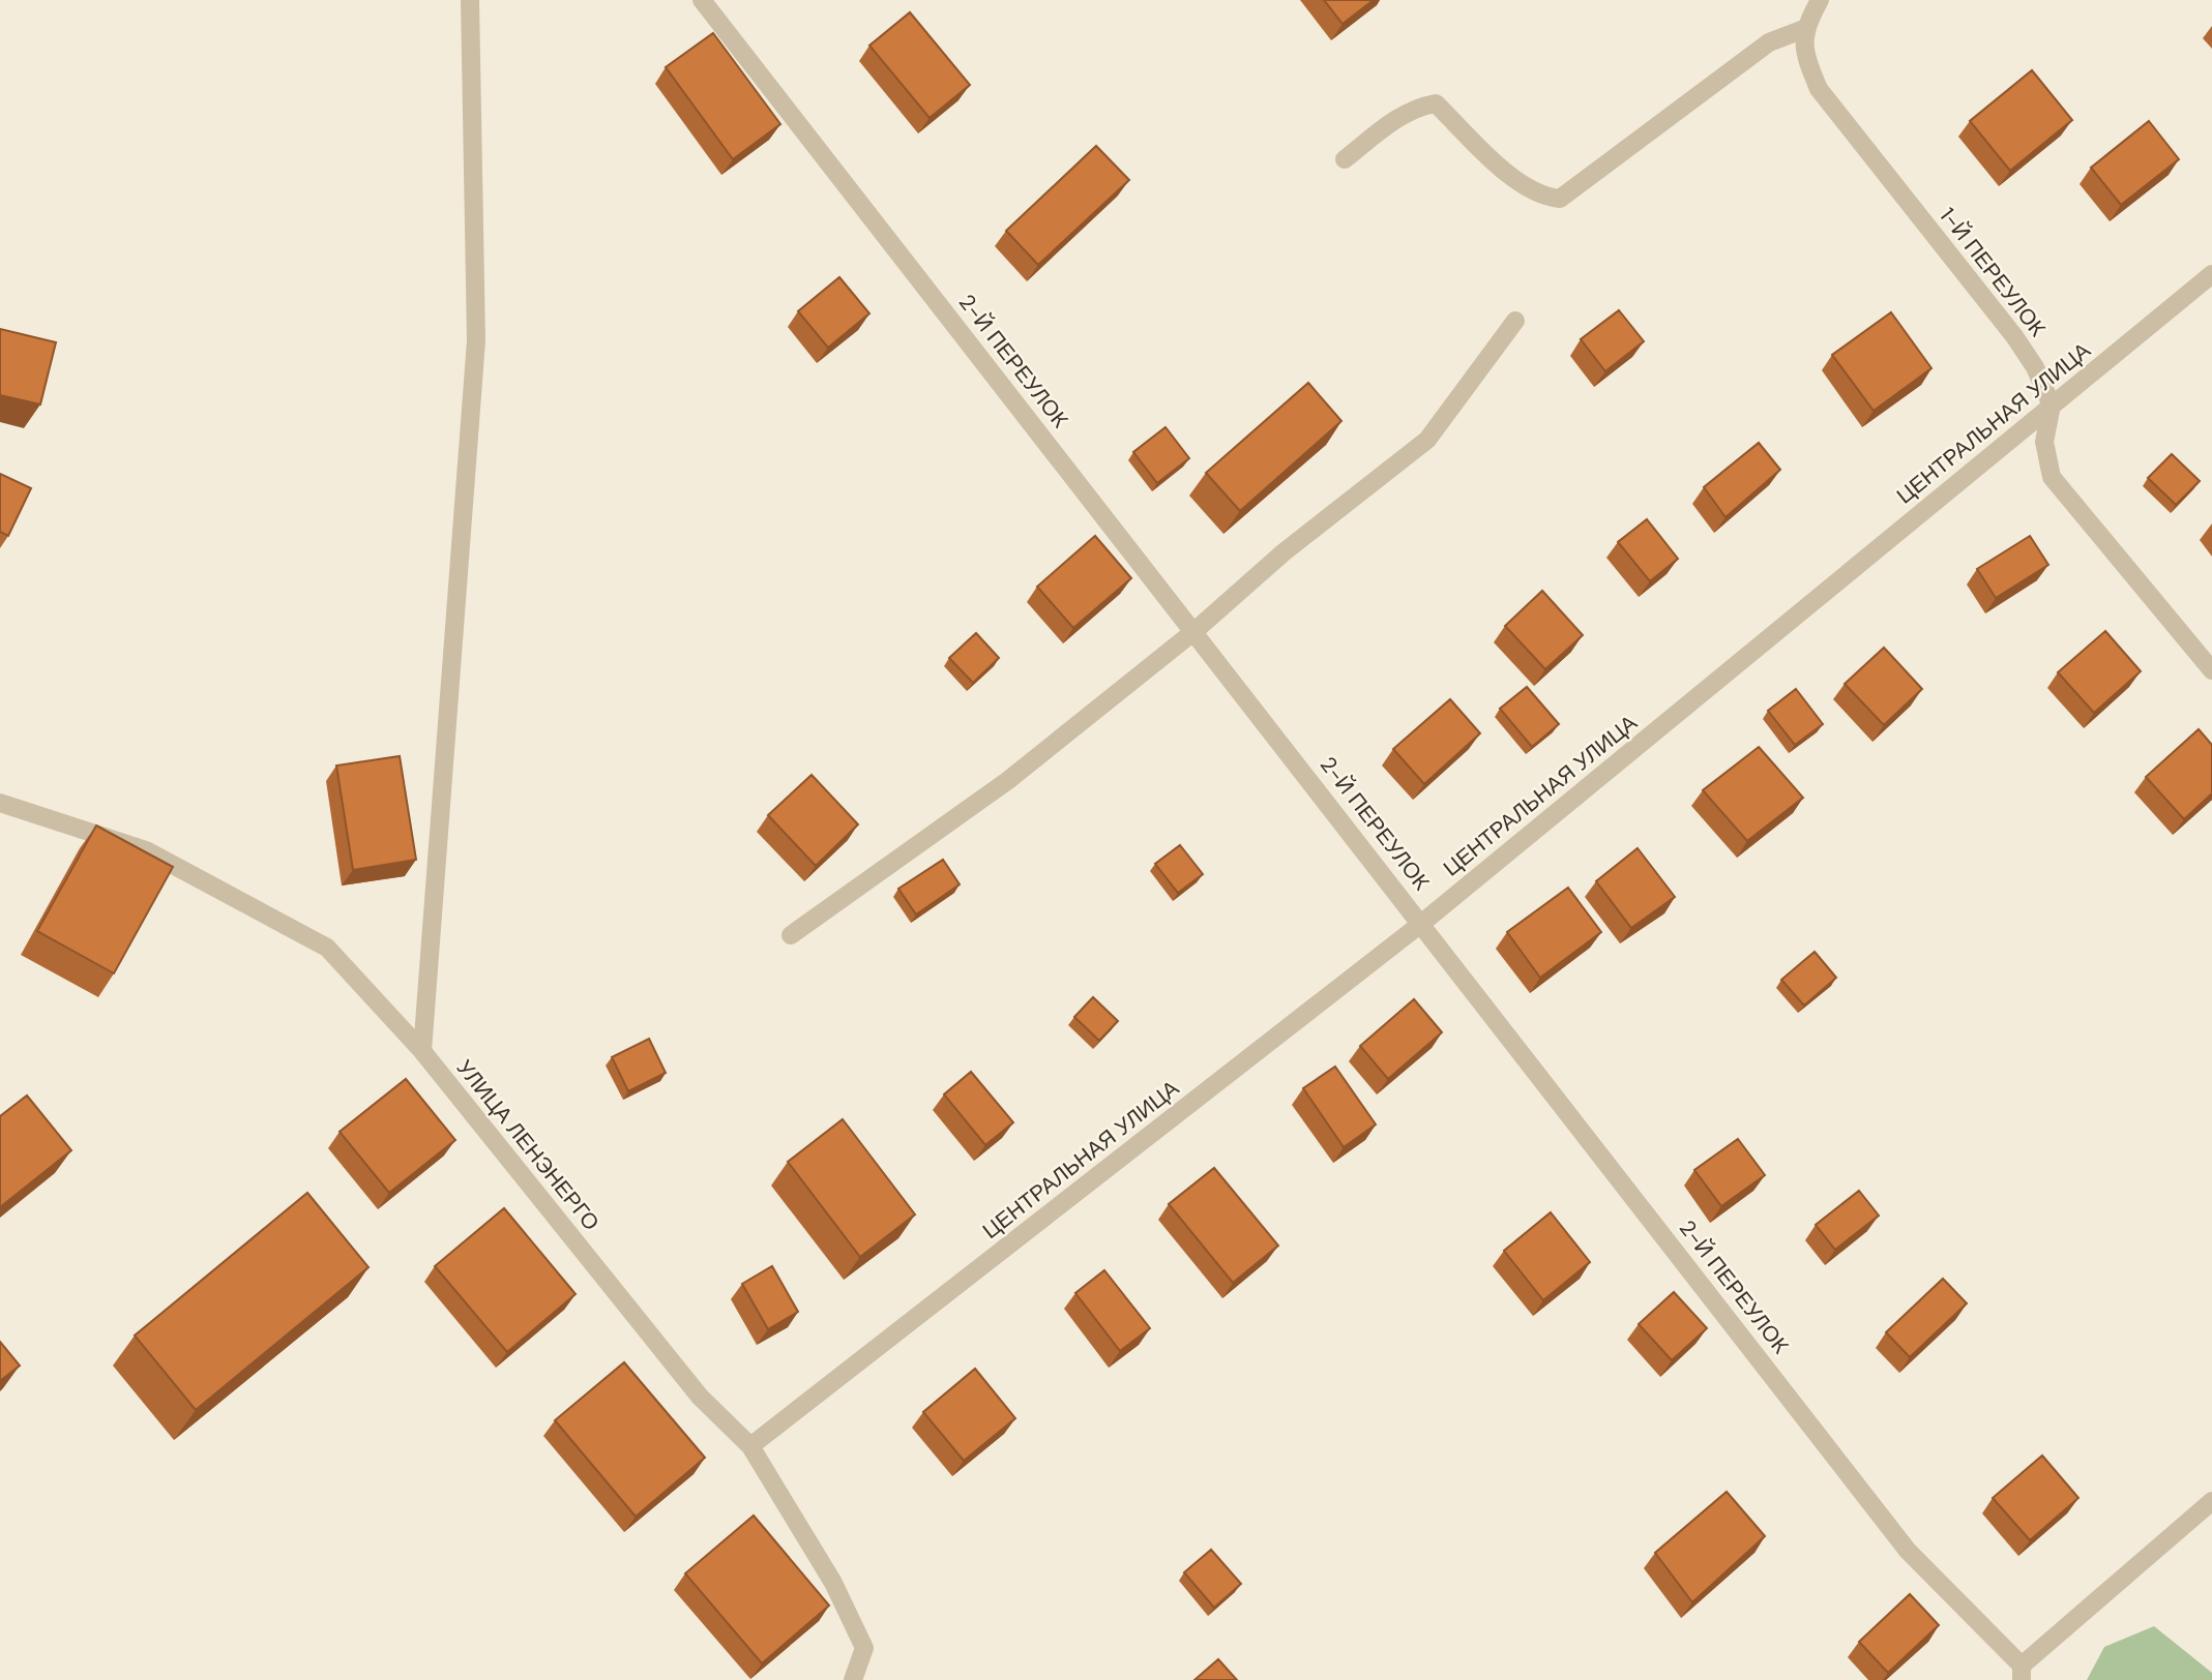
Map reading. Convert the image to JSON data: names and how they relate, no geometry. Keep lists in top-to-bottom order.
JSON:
{
  "streets": {
    "street": [
      "1-Й ПЕРЕУЛОК",
      "2-Й ПЕРЕУЛОК",
      "ЦЕНТРАЛЬНАЯ УЛИЦА",
      "УЛИЦА ЛЕНЭНЕРГО"
    ]
  },
  "crossings": [
    ["1-Й ПЕРЕУЛОК", "ЦЕНТРАЛЬНАЯ УЛИЦА"],
    ["2-Й ПЕРЕУЛОК", "ЦЕНТРАЛЬНАЯ УЛИЦА"],
    ["ЦЕНТРАЛЬНАЯ УЛИЦА", "УЛИЦА ЛЕНЭНЕРГО"]
  ]
}
